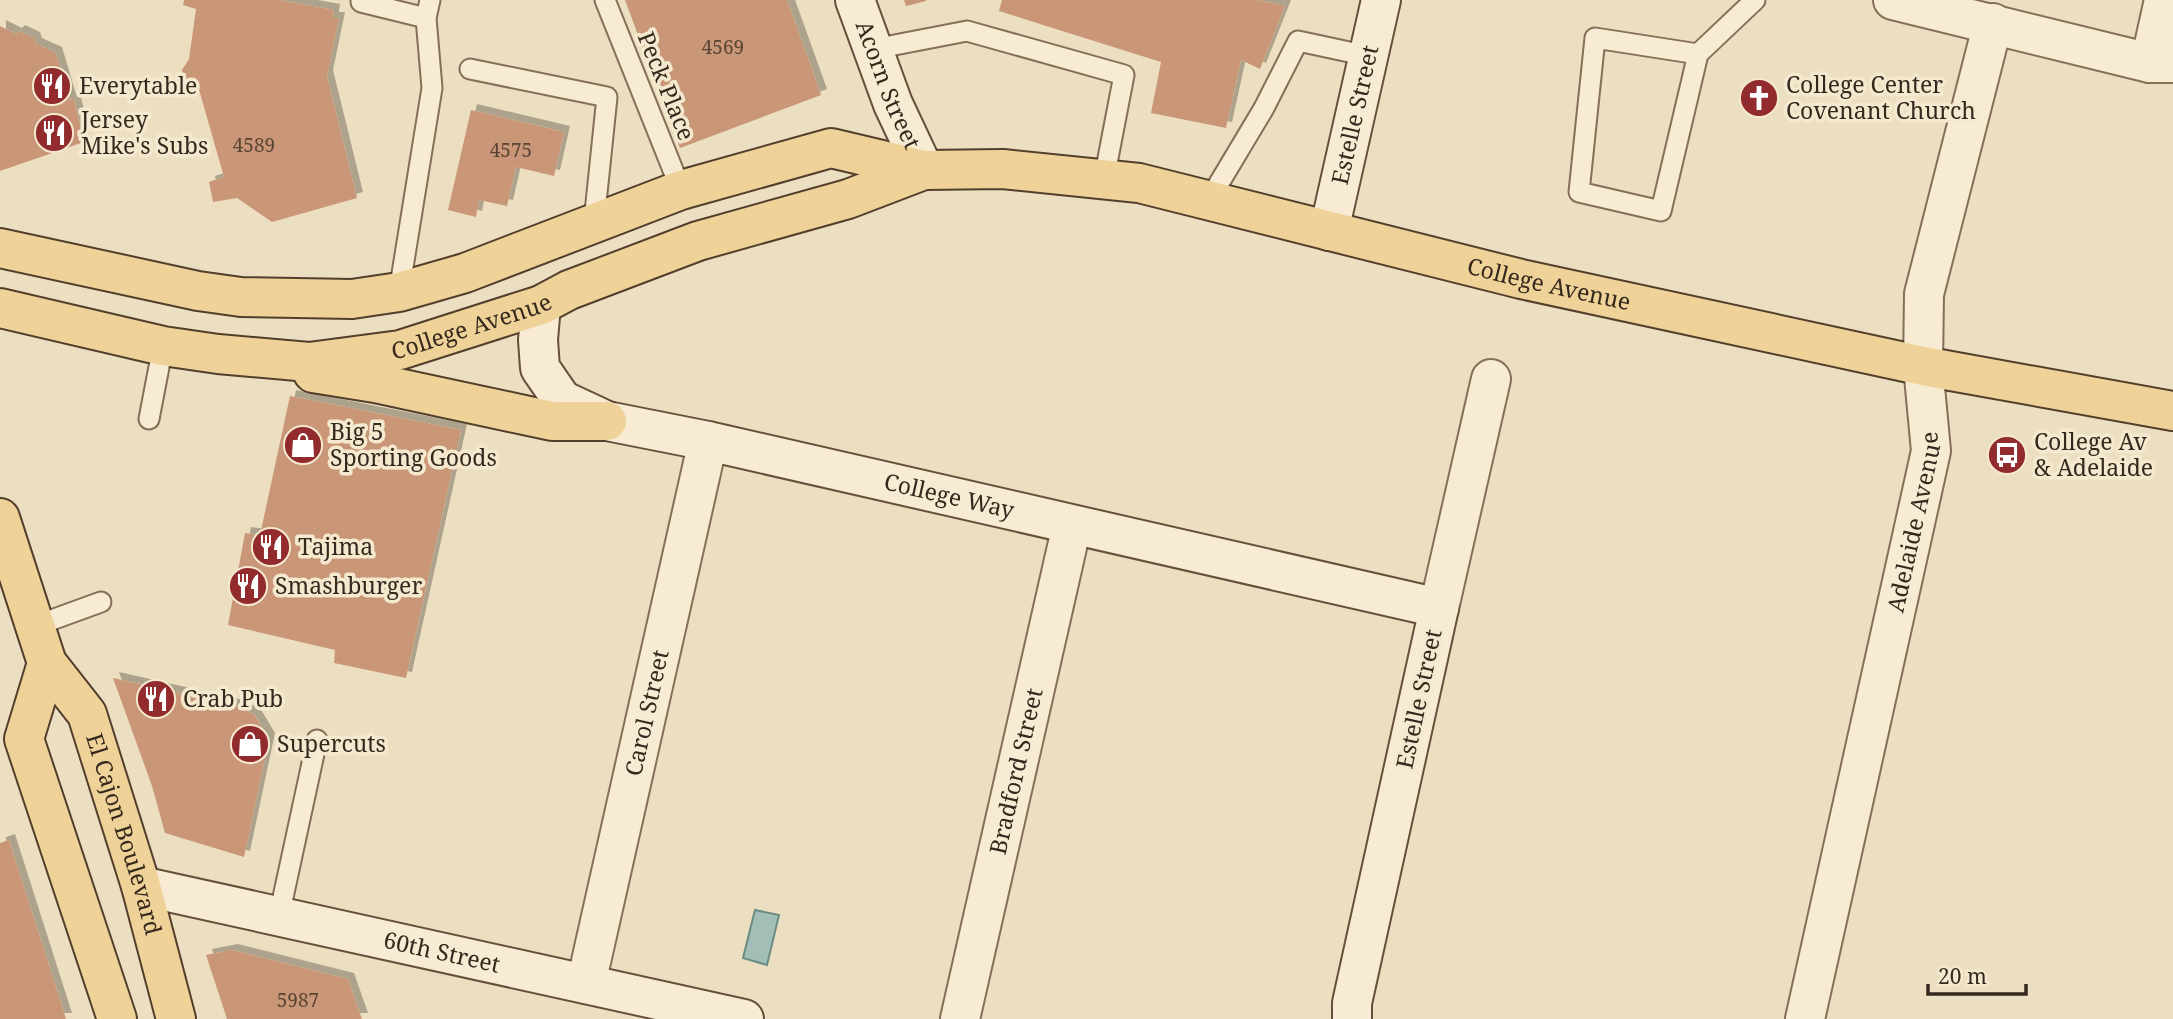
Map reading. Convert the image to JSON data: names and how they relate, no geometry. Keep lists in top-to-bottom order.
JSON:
{
  "streets": {
    "main road": ["College Avenue", "El Cajon Boulevard"],
    "street": [
      "Acorn Street",
      "Estelle Street",
      "College Way",
      "Adelaide Avenue",
      "Carol Street",
      "Bradford Street",
      "60th Street"
    ],
    "lane": ["Peck Place"]
  },
  "crossings": [
    ["Acorn Street", "College Avenue"],
    ["Peck Place", "College Avenue"],
    ["Estelle Street", "College Avenue"],
    ["Estelle Street", "College Way"],
    ["College Avenue", "College Way"],
    ["College Avenue", "Adelaide Avenue"],
    ["College Way", "Carol Street"],
    ["College Way", "Bradford Street"],
    ["Carol Street", "60th Street"],
    ["El Cajon Boulevard", "60th Street"]
  ],
  "places": {
    "restaurant": [
      "Everytable",
      "Jersey Mike's Subs",
      "Tajima",
      "Smashburger",
      "Crab Pub"
    ],
    "church": ["College Center Covenant Church"],
    "shop": ["Big 5 Sporting Goods", "Supercuts"],
    "bus stop": ["College Av & Adelaide"]
  },
  "house_numbers": [
    "4569",
    "4589",
    "4575",
    "5987"
  ],
  "scale_bar": "20 m"
}
